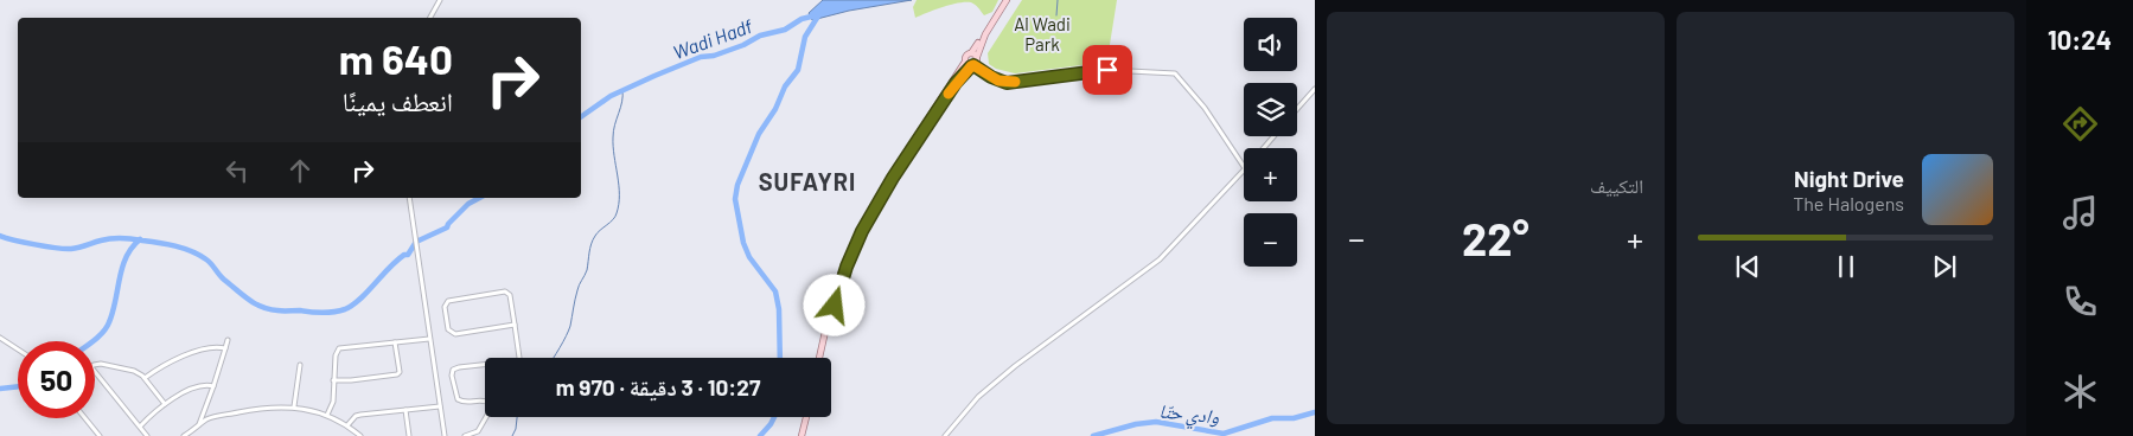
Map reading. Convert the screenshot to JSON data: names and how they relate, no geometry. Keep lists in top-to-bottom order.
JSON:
{
  "districts": ["SUFAYRI"],
  "water": ["Wadi Hadf", "وادي حتّا"],
  "parks": ["Al Wadi Park"],
  "page": {
    "tabs": "10:24",
    "tile": "التكييف",
    "map_buttons": ["+", "−"],
    "turn": ["640 m", "انعطف يمينًا"],
    "song": ["Night Drive", "The Halogens"],
    "heat": ["−", "22°", "+"],
    "limit": "50",
    "trip": "10:27 · 3 دقيقة · 970 m"
  }
}
